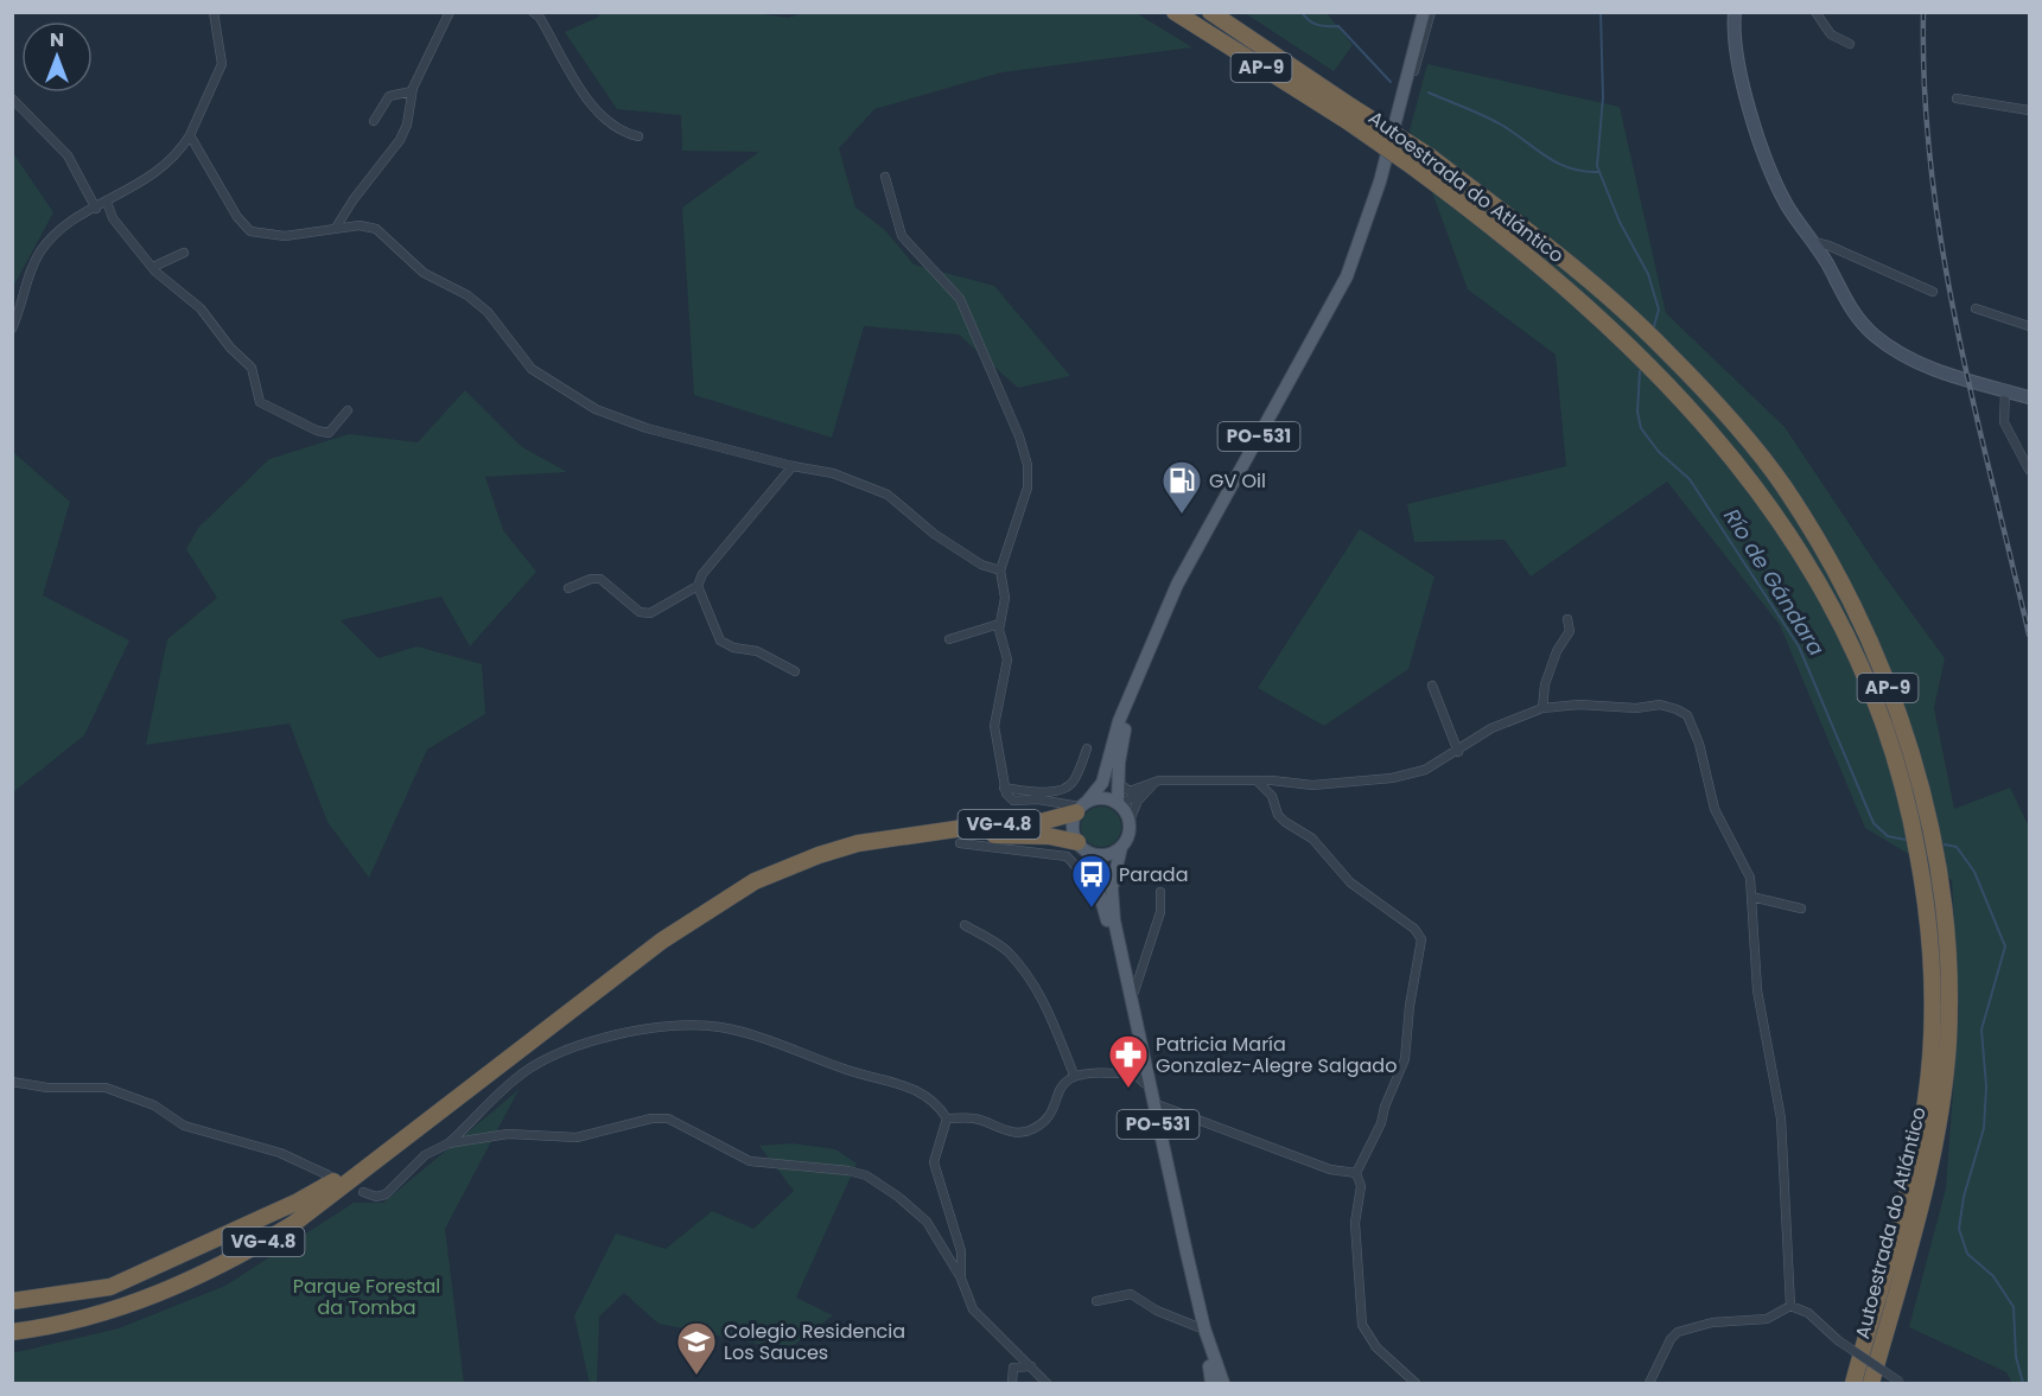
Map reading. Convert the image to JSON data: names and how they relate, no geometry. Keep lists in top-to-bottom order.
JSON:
{
  "streets": {
    "highway": ["AP-9", "Autoestrada do Atlántico", "VG-4.8"],
    "main road": ["PO-531"]
  },
  "crossings": [
    ["PO-531", "VG-4.8"]
  ],
  "water": ["Río de Gándara"],
  "parks": ["Parque Forestal da Tomba"],
  "places": {
    "fuel station": ["GV Oil"],
    "bus stop": ["Parada"],
    "pharmacy": ["Patricia María Gonzalez-Alegre Salgado"],
    "school or university": ["Colegio Residencia Los Sauces"]
  },
  "north": "top"
}
